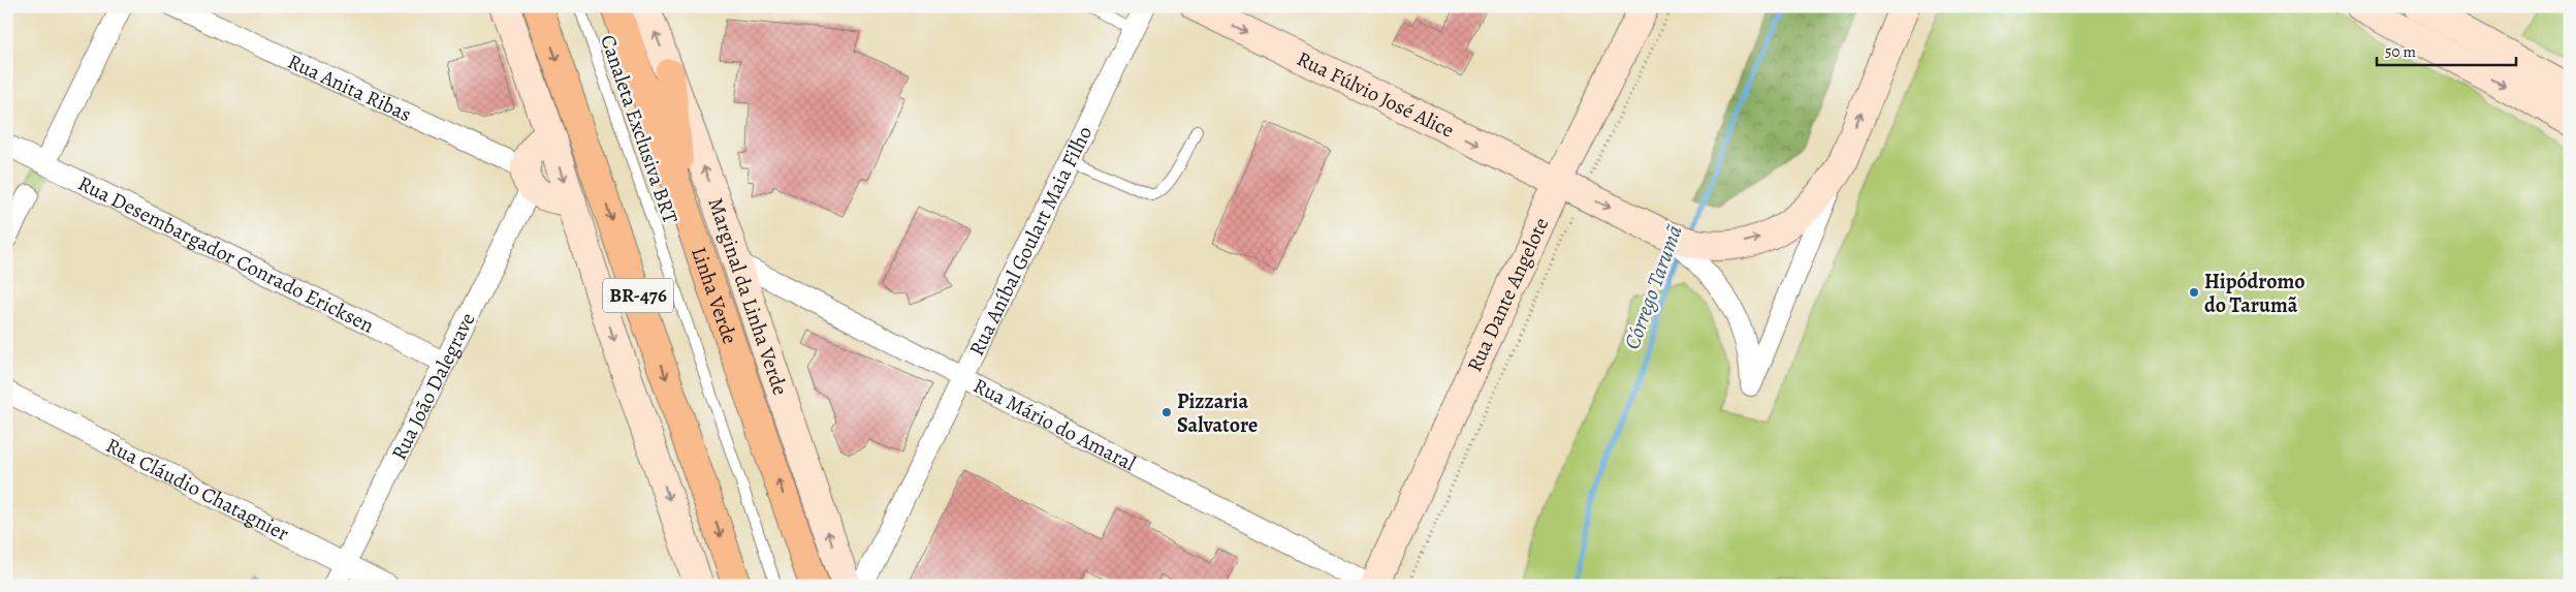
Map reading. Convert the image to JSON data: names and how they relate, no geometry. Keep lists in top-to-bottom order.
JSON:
{
  "streets": {
    "highway": ["BR-476", "Linha Verde"],
    "main road": ["Rua Fúlvio José Alice", "Rua Dante Angelote", "Marginal da Linha Verde"],
    "street": [
      "Rua Anita Ribas",
      "Rua Aníbal Goulart Maia Filho",
      "Rua Desembargador Conrado Ericksen",
      "Rua João Dalegrave",
      "Rua Mário do Amaral",
      "Rua Cláudio Chatagnier"
    ],
    "lane": ["Canaleta Exclusiva BRT"]
  },
  "crossings": [
    ["Rua Anita Ribas", "Rua João Dalegrave"],
    ["Rua Fúlvio José Alice", "Rua Dante Angelote"],
    ["Rua Aníbal Goulart Maia Filho", "Rua Mário do Amaral"],
    ["Rua Desembargador Conrado Ericksen", "Rua João Dalegrave"],
    ["Rua Dante Angelote", "Rua Mário do Amaral"],
    ["Marginal da Linha Verde", "Rua Mário do Amaral"],
    ["Rua João Dalegrave", "Rua Cláudio Chatagnier"]
  ],
  "water": ["Córrego Tarumã"],
  "places": ["Hipódromo do Tarumã", "Pizzaria Salvatore"],
  "scale_bar": "50 m"
}
